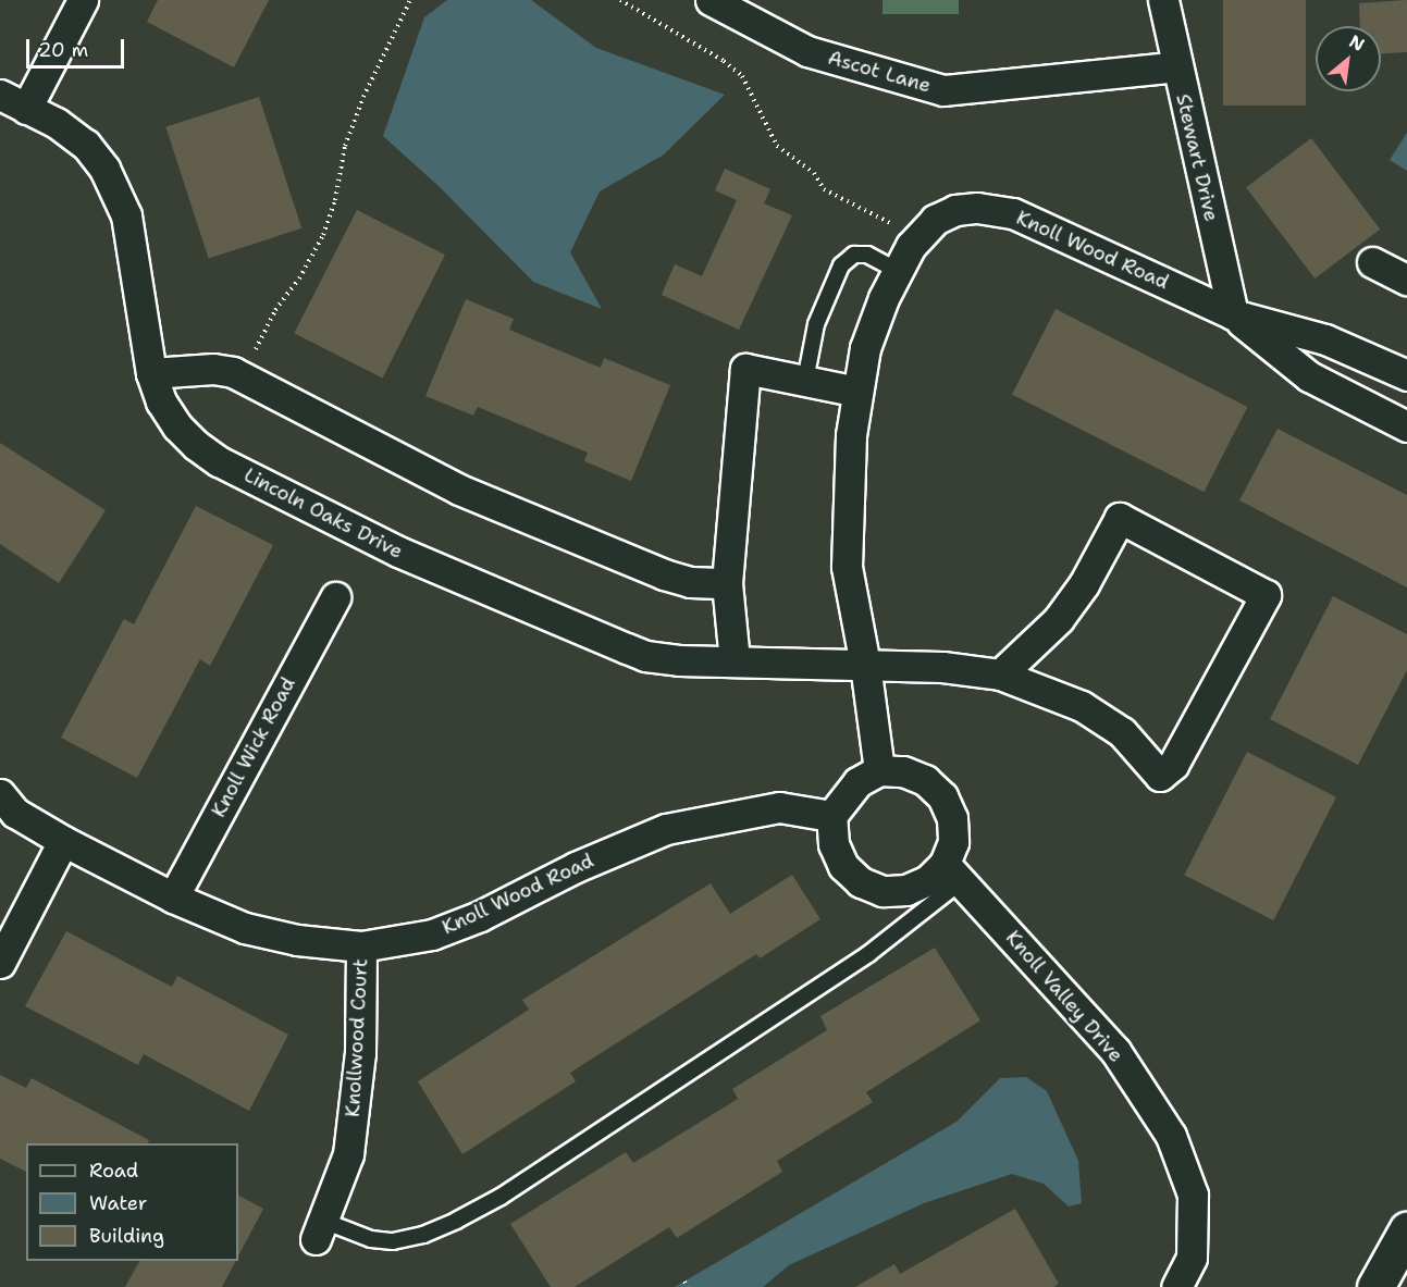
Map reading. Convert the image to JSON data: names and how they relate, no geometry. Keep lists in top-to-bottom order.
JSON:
{
  "streets": {
    "street": [
      "Ascot Lane",
      "Stewart Drive",
      "Knoll Wood Road",
      "Lincoln Oaks Drive",
      "Knoll Wick Road",
      "Knoll Valley Drive",
      "Knollwood Court"
    ]
  },
  "crossings": [
    ["Ascot Lane", "Stewart Drive"],
    ["Stewart Drive", "Knoll Wood Road"],
    ["Knoll Wood Road", "Lincoln Oaks Drive"],
    ["Knoll Wood Road", "Knoll Wick Road"],
    ["Knoll Wood Road", "Knoll Valley Drive"],
    ["Knoll Wood Road", "Knollwood Court"]
  ],
  "legend": ["Road", "Water", "Building"],
  "scale_bar": "20 m",
  "north": "top right"
}
